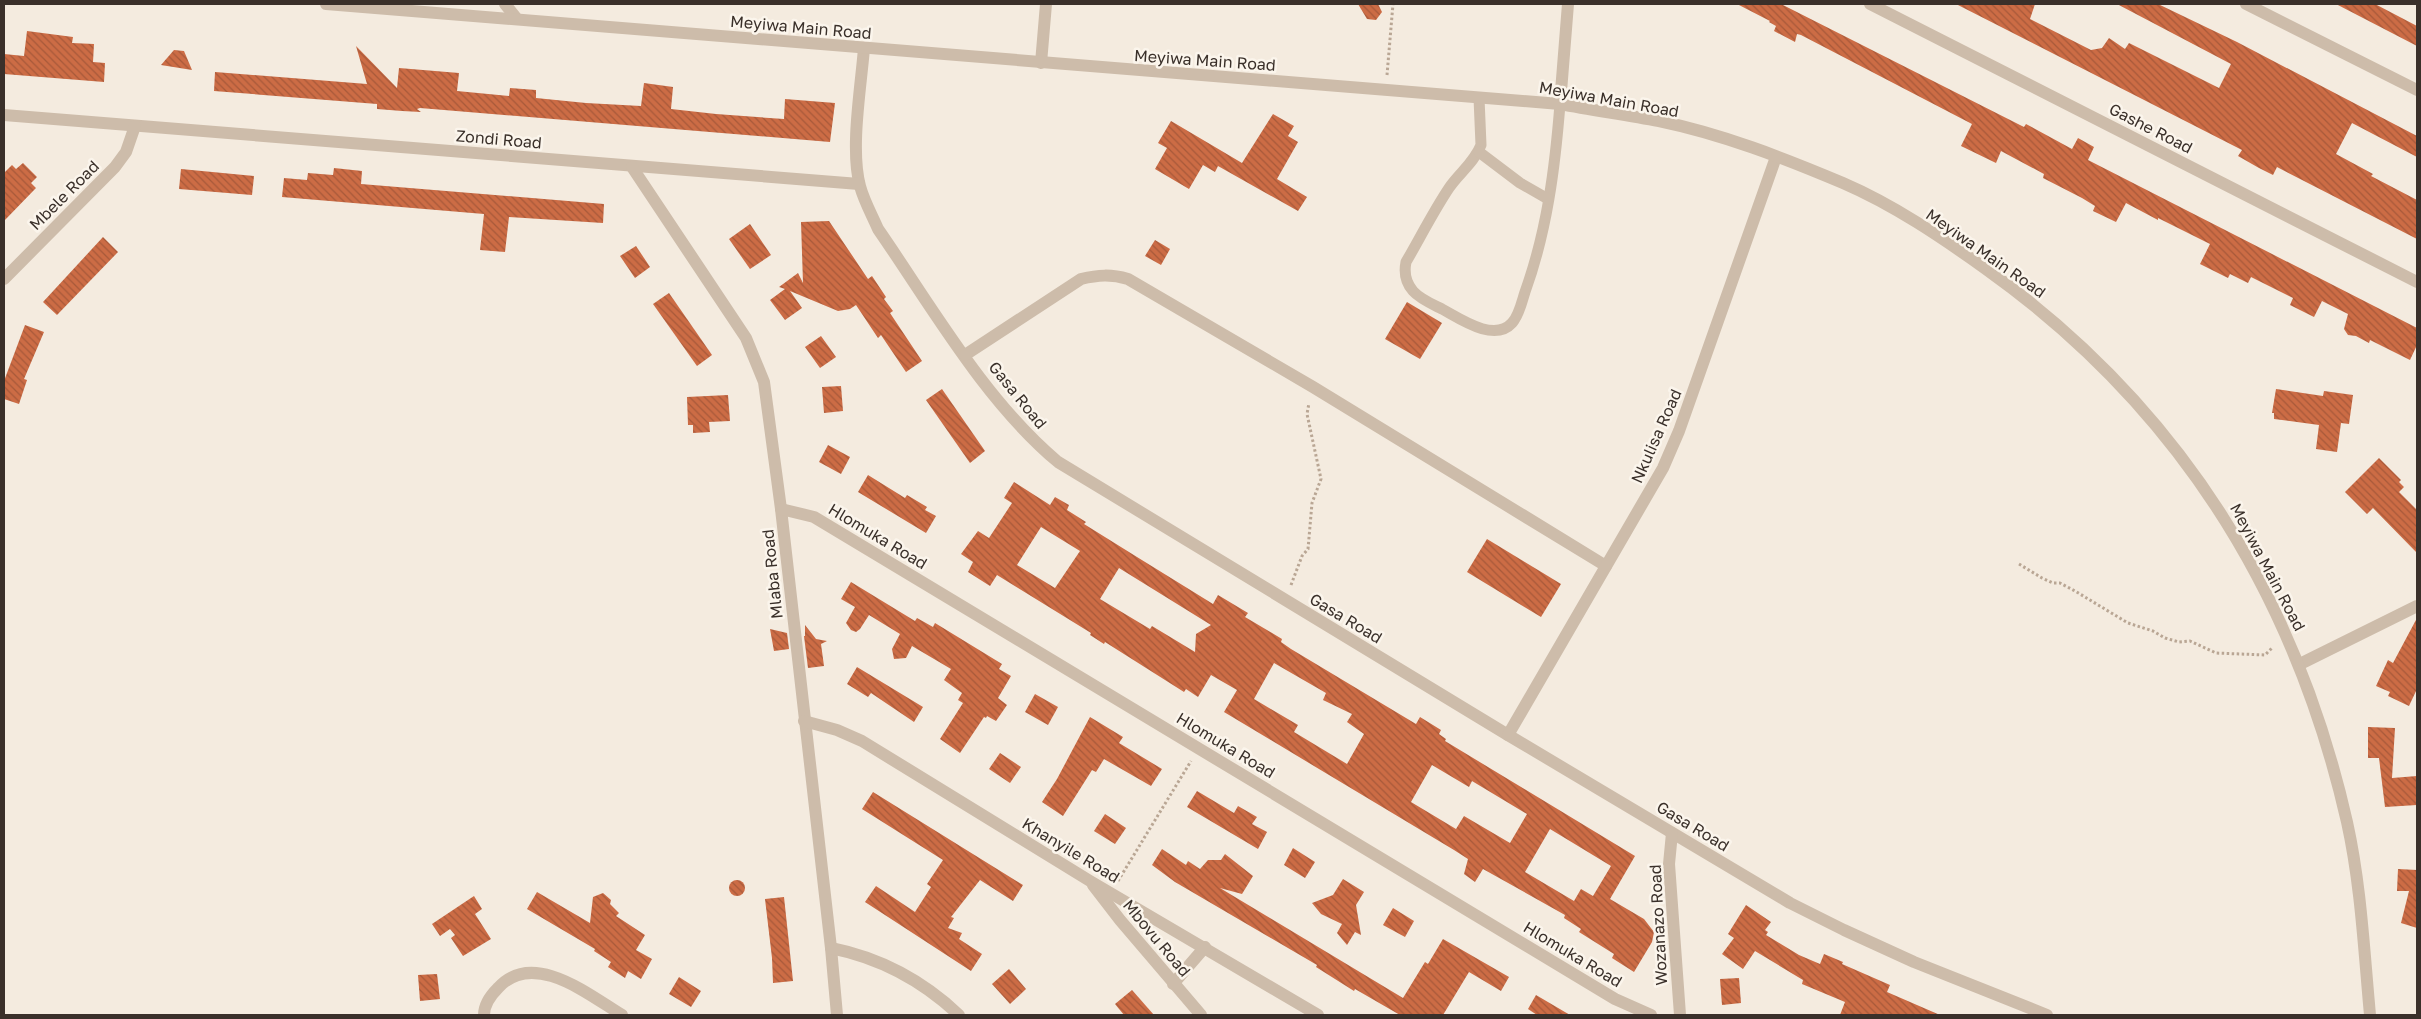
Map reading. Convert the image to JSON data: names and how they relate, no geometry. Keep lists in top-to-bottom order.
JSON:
{
  "streets": {
    "street": [
      "Meyiwa Main Road",
      "Gashe Road",
      "Zondi Road",
      "Mbele Road",
      "Gasa Road",
      "Nkulisa Road",
      "Hlomuka Road",
      "Mlaba Road",
      "Khanyile Road",
      "Wozanazo Road",
      "Mbovu Road"
    ]
  },
  "crossings": [
    ["Meyiwa Main Road", "Gasa Road"],
    ["Meyiwa Main Road", "Nkulisa Road"],
    ["Zondi Road", "Mbele Road"],
    ["Zondi Road", "Gasa Road"],
    ["Zondi Road", "Mlaba Road"],
    ["Gasa Road", "Nkulisa Road"],
    ["Gasa Road", "Wozanazo Road"],
    ["Hlomuka Road", "Mlaba Road"],
    ["Mlaba Road", "Khanyile Road"],
    ["Khanyile Road", "Mbovu Road"]
  ]
}
